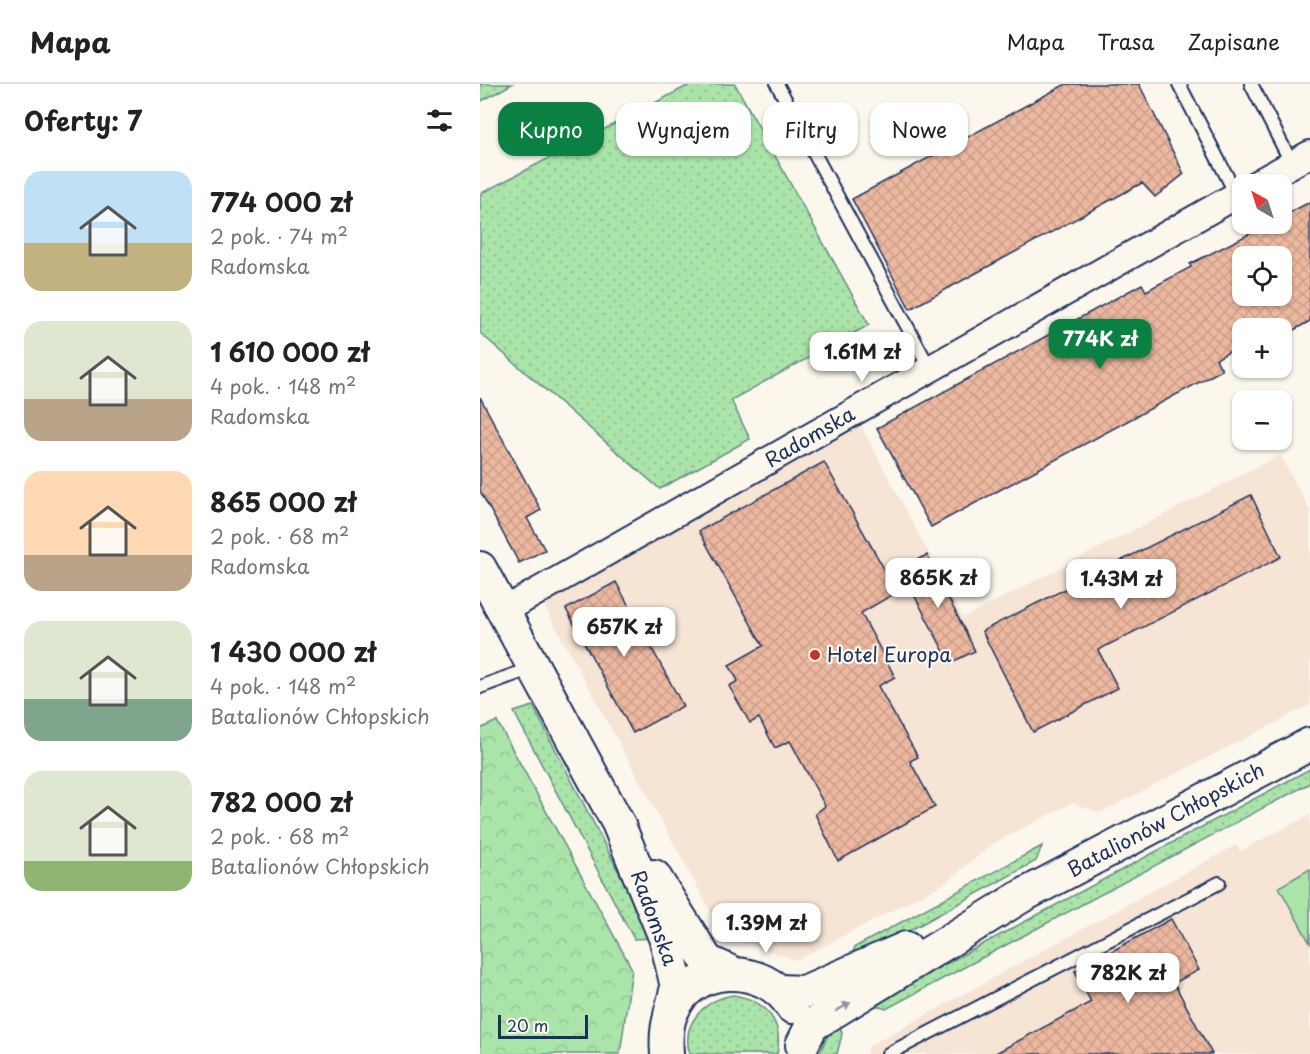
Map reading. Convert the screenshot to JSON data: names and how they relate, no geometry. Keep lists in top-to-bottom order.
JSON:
{
  "streets": {
    "street": ["Radomska", "Batalionów Chłopskich"]
  },
  "crossings": [
    ["Radomska", "Batalionów Chłopskich"]
  ],
  "places": ["Hotel Europa"],
  "scale_bar": "20 m",
  "north": "top left",
  "page": {
    "header": "Mapa",
    "nav": ["Mapa", "Trasa", "Zapisane"],
    "heading": "Oferty: 7",
    "chip": [
      "Kupno",
      "Wynajem",
      "Filtry",
      "Nowe"
    ],
    "list": [
      {
        "name": "774 000 zł",
        "note": "2 pok. · 74 m² · Radomska"
      },
      {
        "name": "1 610 000 zł",
        "note": "4 pok. · 148 m² · Radomska"
      },
      {
        "name": "865 000 zł",
        "note": "2 pok. · 68 m² · Radomska"
      },
      {
        "name": "1 430 000 zł",
        "note": "4 pok. · 148 m² · Batalionów Chłopskich"
      },
      {
        "name": "782 000 zł",
        "note": "2 pok. · 68 m² · Batalionów Chłopskich"
      }
    ],
    "map_buttons": ["+", "−"],
    "price": [
      "774K zł",
      "1.61M zł",
      "865K zł",
      "1.43M zł",
      "657K zł",
      "1.39M zł",
      "782K zł"
    ],
    "scale": "20 m"
  }
}
